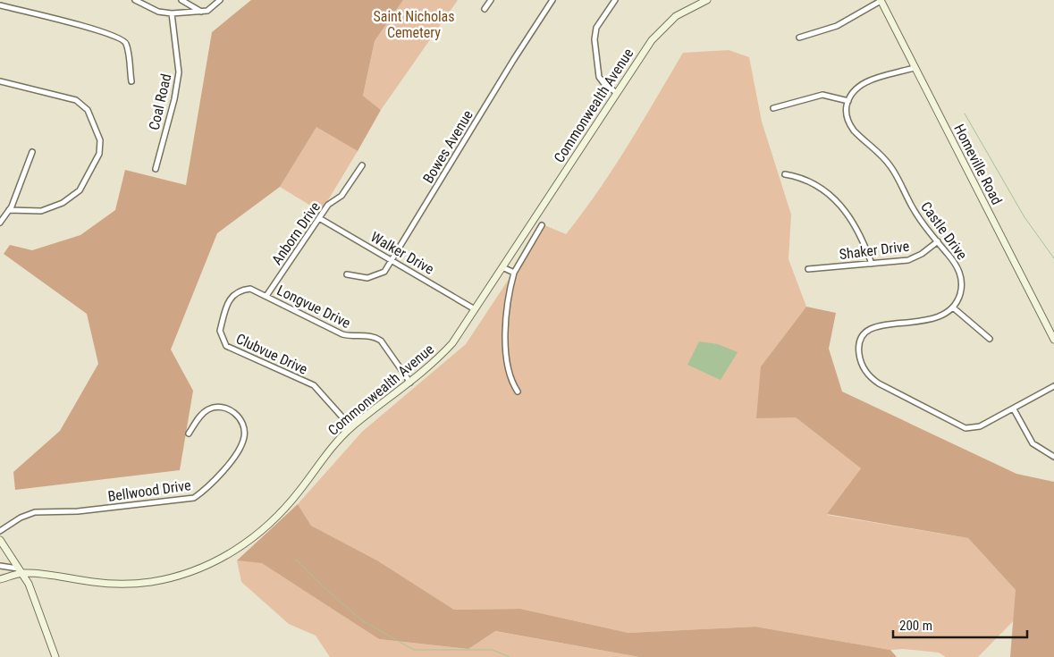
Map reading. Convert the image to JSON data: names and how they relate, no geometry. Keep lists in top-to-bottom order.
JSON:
{
  "streets": {
    "street": [
      "Coal Road",
      "Commonwealth Avenue",
      "Bowes Avenue",
      "Homeville Road",
      "Castle Drive",
      "Anborn Drive",
      "Shaker Drive",
      "Walker Drive",
      "Longvue Drive",
      "Clubvue Drive",
      "Bellwood Drive"
    ]
  },
  "crossings": [
    ["Commonwealth Avenue", "Walker Drive"],
    ["Commonwealth Avenue", "Longvue Drive"],
    ["Commonwealth Avenue", "Clubvue Drive"],
    ["Bowes Avenue", "Walker Drive"],
    ["Castle Drive", "Shaker Drive"],
    ["Anborn Drive", "Walker Drive"],
    ["Anborn Drive", "Longvue Drive"],
    ["Longvue Drive", "Clubvue Drive"]
  ],
  "parks": ["Saint Nicholas Cemetery"],
  "scale_bar": "200 m"
}
